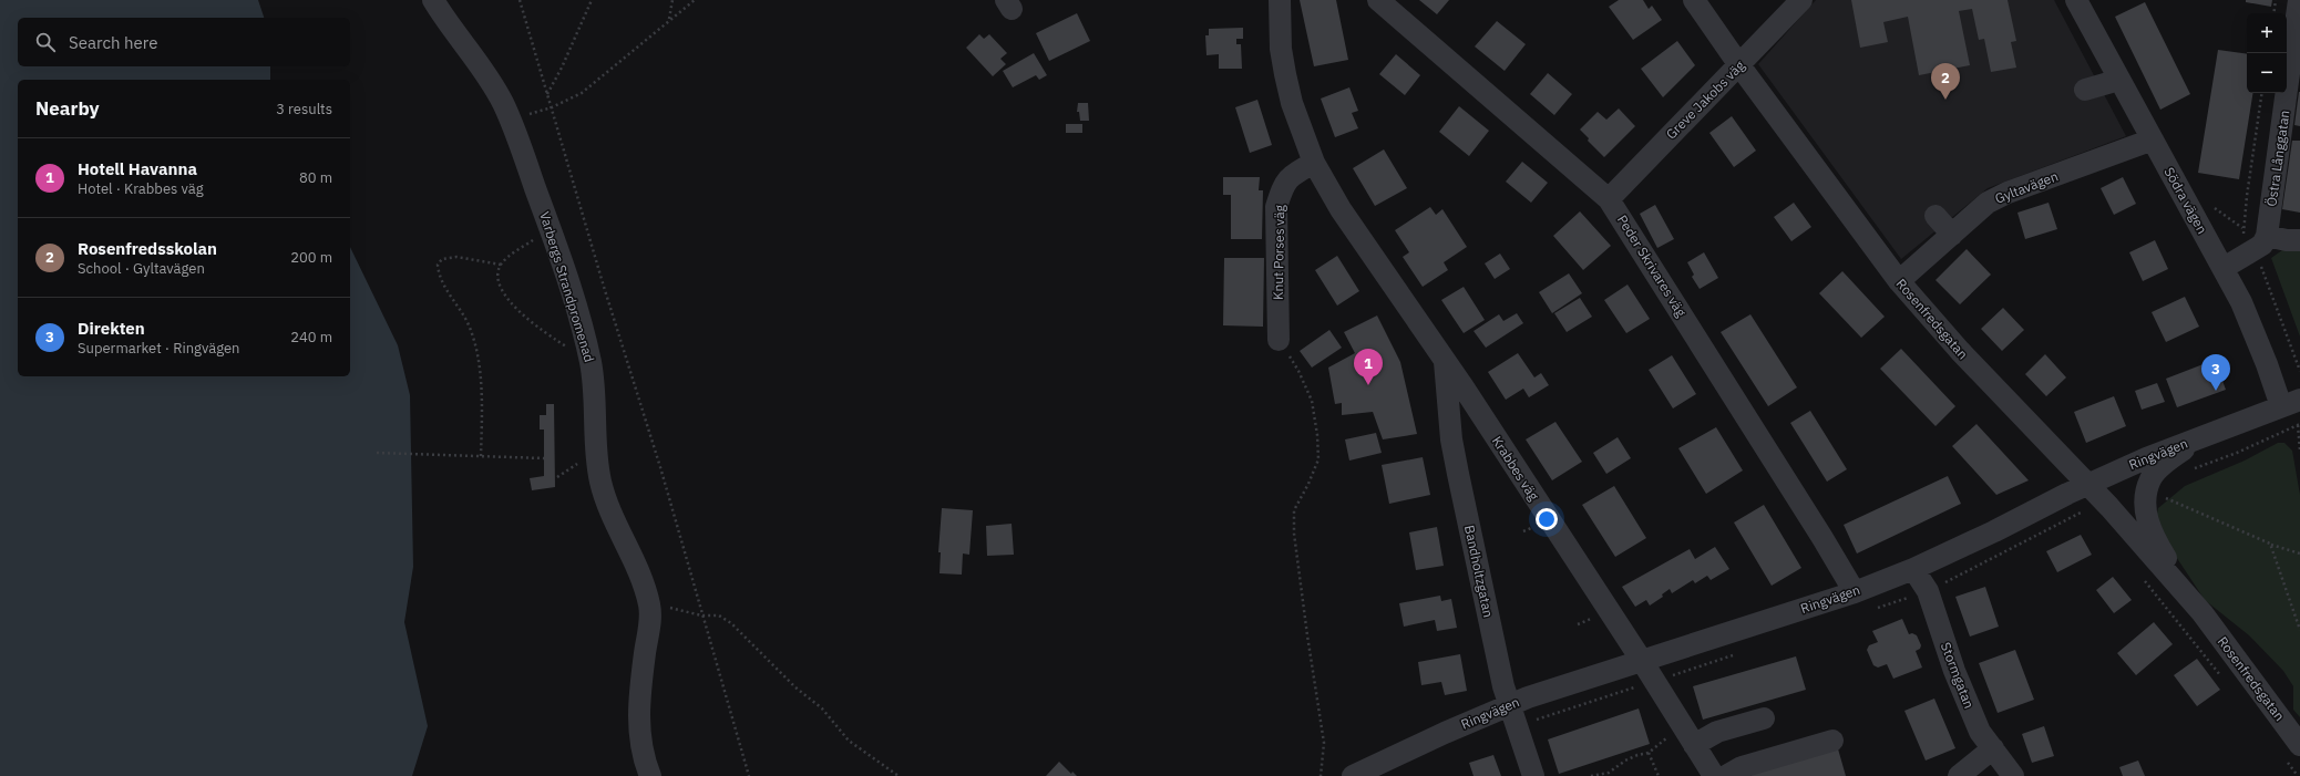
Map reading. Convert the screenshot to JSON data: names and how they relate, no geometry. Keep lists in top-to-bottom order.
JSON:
{
  "streets": {
    "street": [
      "Greve Jakobs väg",
      "Östra Långgatan",
      "Gyltavägen",
      "Södra vägen",
      "Knut Porses väg",
      "Peder Skrivares väg",
      "Varbergs Strandpromenad",
      "Rosenfredsgatan",
      "Ringvägen",
      "Krabbes väg",
      "Bandholtzgatan",
      "Stormgatan"
    ]
  },
  "crossings": [
    ["Greve Jakobs väg", "Peder Skrivares väg"],
    ["Greve Jakobs väg", "Rosenfredsgatan"],
    ["Gyltavägen", "Södra vägen"],
    ["Gyltavägen", "Rosenfredsgatan"],
    ["Södra vägen", "Ringvägen"],
    ["Knut Porses väg", "Krabbes väg"],
    ["Peder Skrivares väg", "Ringvägen"],
    ["Rosenfredsgatan", "Ringvägen"],
    ["Ringvägen", "Krabbes väg"],
    ["Ringvägen", "Bandholtzgatan"],
    ["Ringvägen", "Stormgatan"],
    ["Krabbes väg", "Bandholtzgatan"]
  ],
  "page": {
    "map_buttons": ["+", "−"],
    "search": "Search here",
    "pins": ["2", "1", "3"],
    "heading": ["Nearby", "3 results"],
    "list": [
      {
        "mark": "1",
        "name": "Hotell Havanna",
        "note": "Hotel · Krabbes väg",
        "value": "80 m"
      },
      {
        "mark": "2",
        "name": "Rosenfredsskolan",
        "note": "School · Gyltavägen",
        "value": "200 m"
      },
      {
        "mark": "3",
        "name": "Direkten",
        "note": "Supermarket · Ringvägen",
        "value": "240 m"
      }
    ]
  }
}
